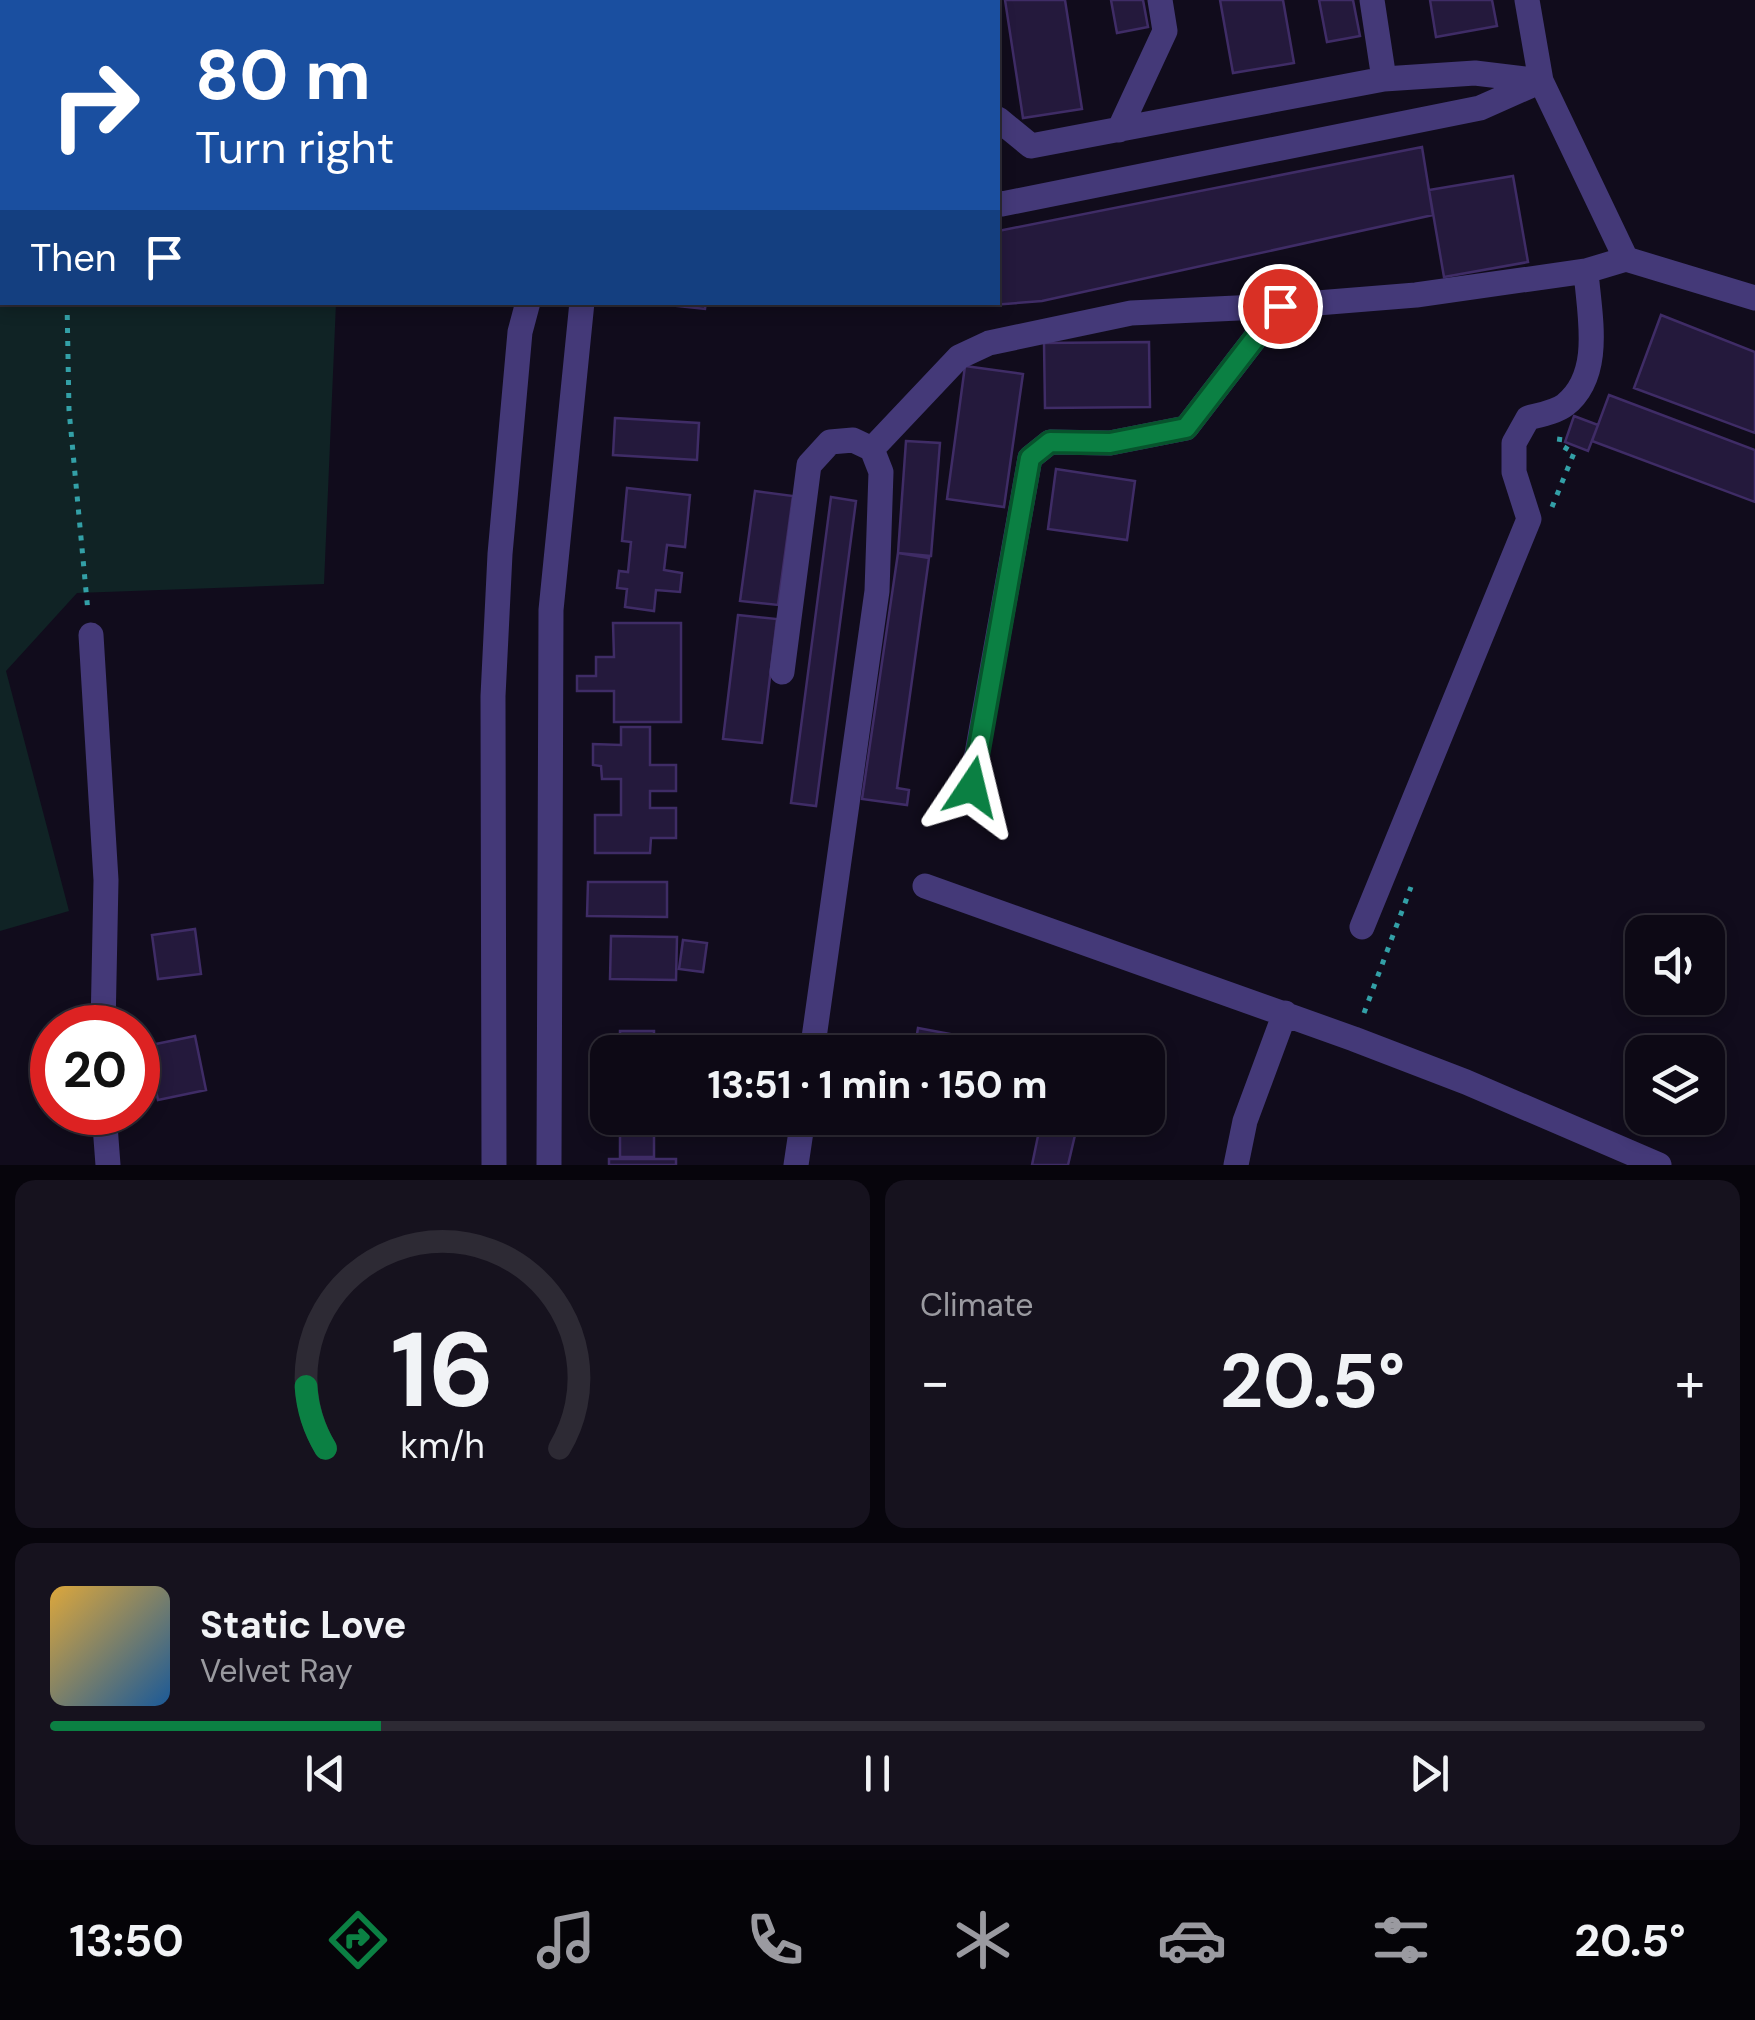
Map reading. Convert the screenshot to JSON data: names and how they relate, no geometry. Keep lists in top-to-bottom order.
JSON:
{
  "page": {
    "turn": ["80 m", "Turn right"],
    "then": "Then",
    "limit": "20",
    "trip": "13:51 · 1 min · 150 m",
    "tile": "Climate",
    "heat": ["−", "20.5°", "+"],
    "song": ["Static Love", "Velvet Ray"],
    "tabs": ["13:50", "20.5°"],
    "gauge": ["16", "km/h"]
  }
}
